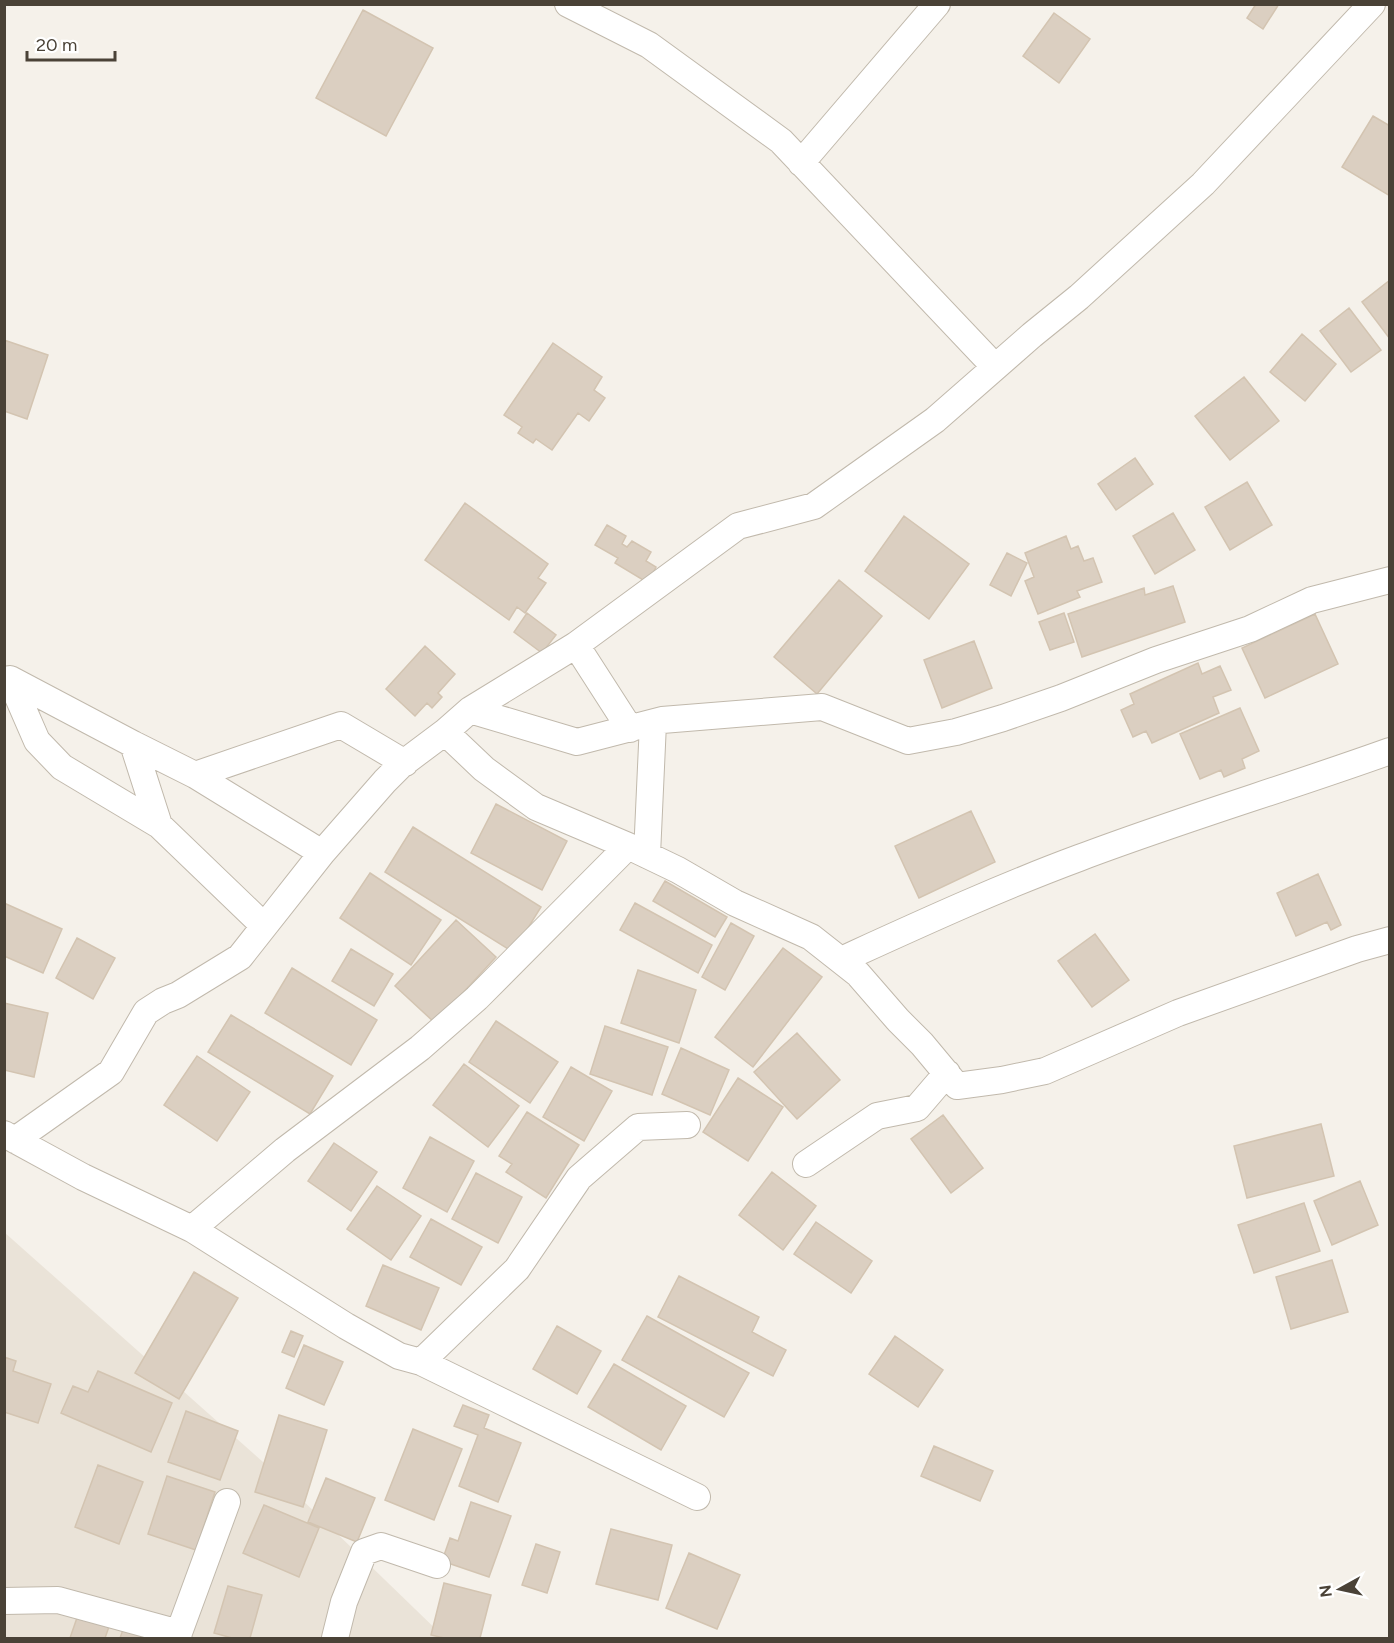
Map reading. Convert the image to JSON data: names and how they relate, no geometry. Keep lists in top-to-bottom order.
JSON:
{
  "scale_bar": "20 m",
  "north": "left"
}
